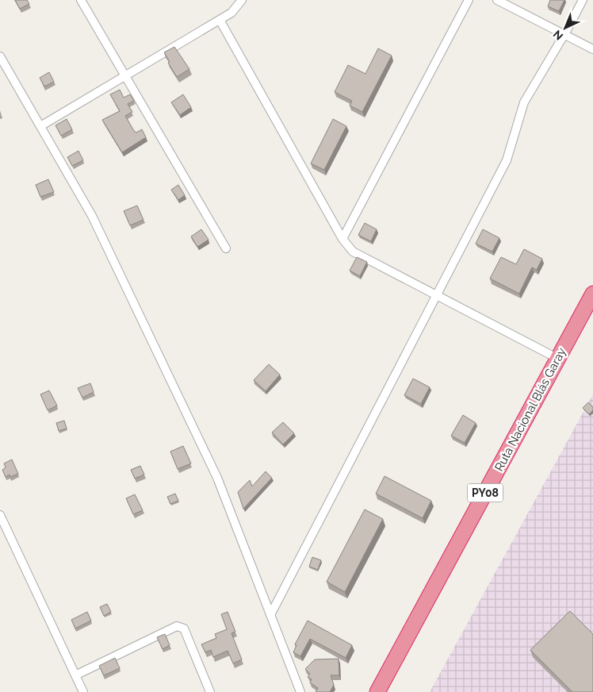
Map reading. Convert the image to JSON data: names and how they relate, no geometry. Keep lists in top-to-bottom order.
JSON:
{
  "streets": {
    "highway": ["Ruta Nacional Blás Garay", "PY08"]
  },
  "north": "bottom left"
}
